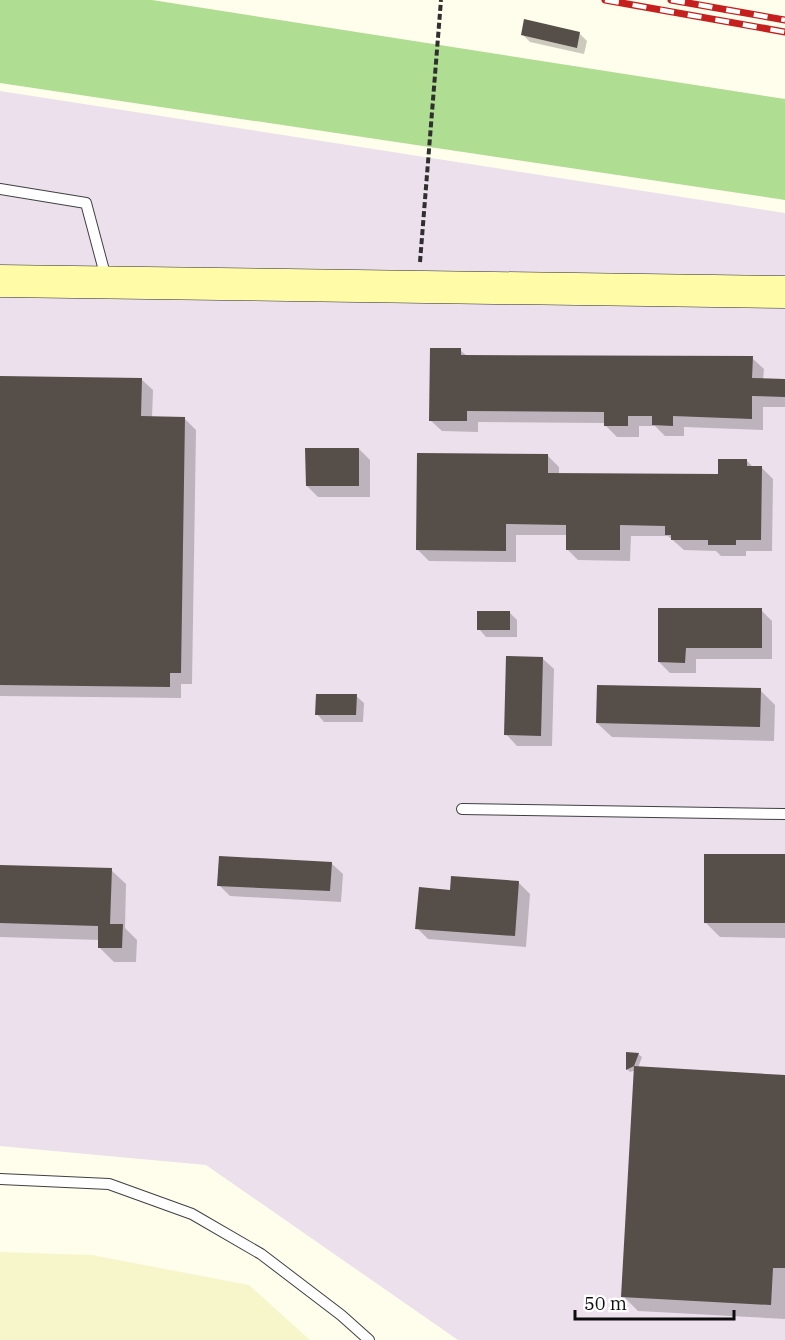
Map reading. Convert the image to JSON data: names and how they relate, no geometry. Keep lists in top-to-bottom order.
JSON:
{
  "scale_bar": "50 m"
}
